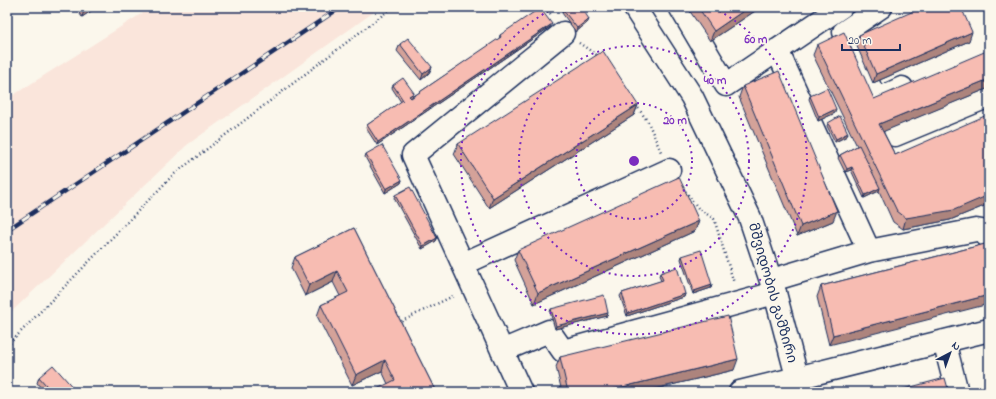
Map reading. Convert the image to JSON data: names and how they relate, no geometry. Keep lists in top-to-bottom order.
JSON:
{
  "streets": {
    "main road": ["მშვიდობის გამზირი"]
  },
  "scale_bar": "20 m",
  "north": "top right",
  "rings": ["60 m", "40 m", "20 m"]
}
